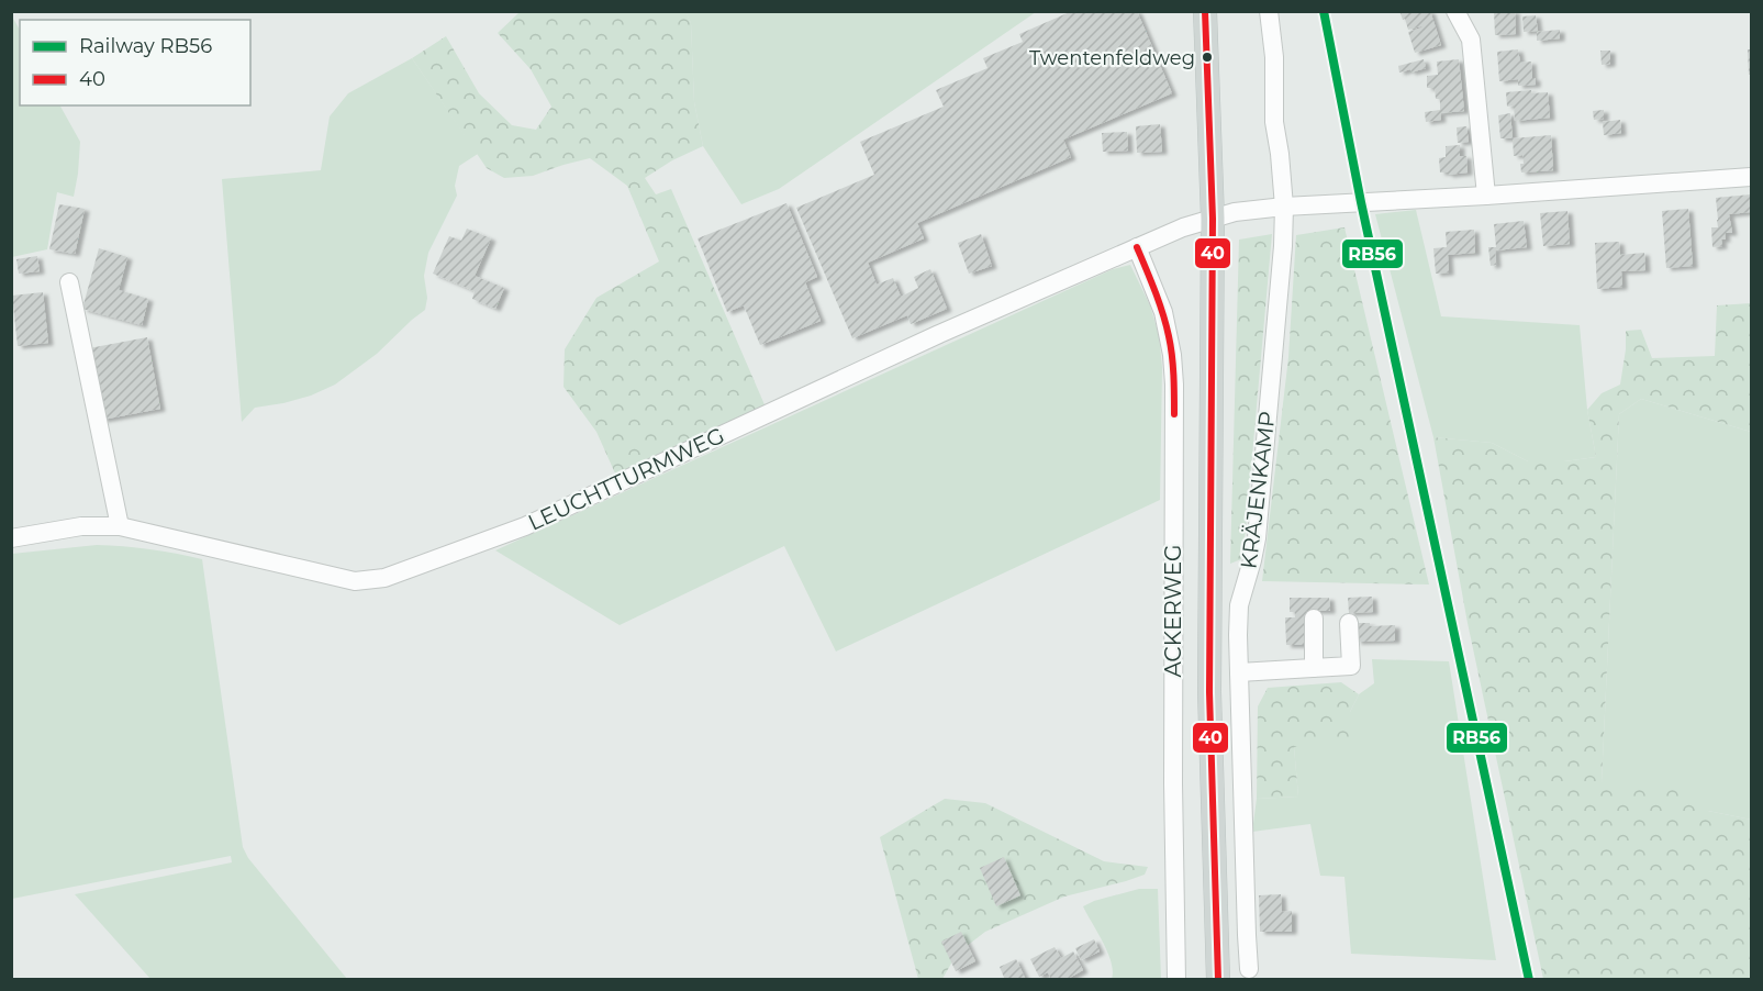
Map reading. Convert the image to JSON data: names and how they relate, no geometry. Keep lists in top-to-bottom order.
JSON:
{
  "streets": {
    "street": ["LEUCHTTURMWEG", "KRÄJENKAMP", "ACKERWEG"]
  },
  "crossings": [
    ["LEUCHTTURMWEG", "ACKERWEG"]
  ],
  "places": ["Twentenfeldweg"],
  "lines": ["rail line RB56", "transit line 40"],
  "legend": ["Railway RB56", "40"]
}
